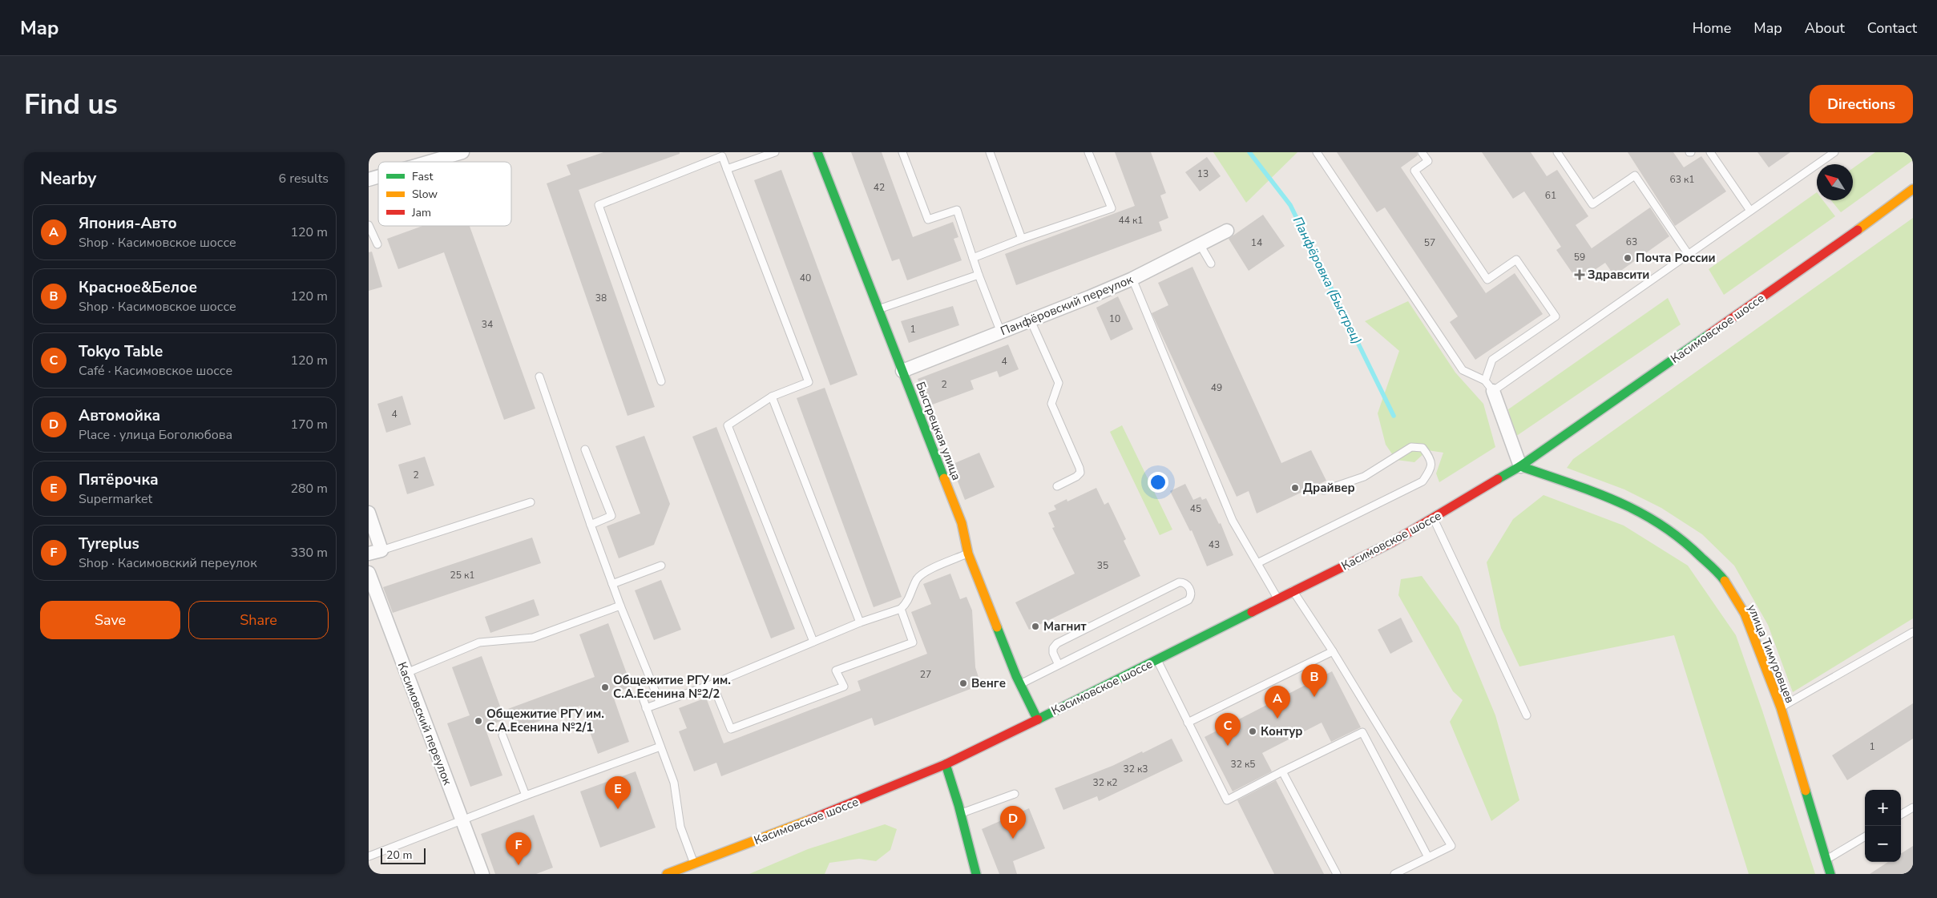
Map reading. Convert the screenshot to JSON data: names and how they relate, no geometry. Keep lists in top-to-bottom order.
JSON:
{
  "streets": {
    "main road": ["Касимовское шоссе", "Быстрецкая улица", "улица Тимуровцев"],
    "street": ["Панфёровский переулок", "Касимовский переулок"]
  },
  "crossings": [
    ["Панфёровский переулок", "Быстрецкая улица"],
    ["Касимовское шоссе", "Быстрецкая улица"],
    ["Касимовское шоссе", "улица Тимуровцев"]
  ],
  "water": ["Панфёровка (Быстрец)"],
  "places": {
    "other": [
      "Почта России",
      "Драйвер",
      "Магнит",
      "Венге",
      "Общежитие РГУ им. С.А.Есенина №2/2",
      "Общежитие РГУ им. С.А.Есенина №2/1",
      "Контур"
    ],
    "health": ["Здравсити"]
  },
  "house_numbers": [
    "13",
    "63 к1",
    "42",
    "61",
    "44 к1",
    "63",
    "14",
    "57",
    "59",
    "40",
    "38",
    "10",
    "34",
    "1",
    "4",
    "2",
    "49",
    "4",
    "2",
    "45",
    "43",
    "35",
    "25 к1",
    "27",
    "1",
    "32 к5",
    "32 к3",
    "32 к2"
  ],
  "legend": ["Fast", "Slow", "Jam"],
  "scale_bar": "20 m",
  "north": "top left",
  "page": {
    "header": "Map",
    "nav": [
      "Home",
      "Map",
      "About",
      "Contact"
    ],
    "buttons": [
      "Directions",
      ["Save", "Share"]
    ],
    "title": "Find us",
    "heading": ["Nearby", "6 results"],
    "list": [
      {
        "mark": "A",
        "name": "Япония-Авто",
        "note": "Shop · Касимовское шоссе",
        "value": "120 m"
      },
      {
        "mark": "B",
        "name": "Красное&Белое",
        "note": "Shop · Касимовское шоссе",
        "value": "120 m"
      },
      {
        "mark": "C",
        "name": "Tokyo Table",
        "note": "Café · Касимовское шоссе",
        "value": "120 m"
      },
      {
        "mark": "D",
        "name": "Автомойка",
        "note": "Place · улица Боголюбова",
        "value": "170 m"
      },
      {
        "mark": "E",
        "name": "Пятёрочка",
        "note": "Supermarket",
        "value": "280 m"
      },
      {
        "mark": "F",
        "name": "Tyreplus",
        "note": "Shop · Касимовский переулок",
        "value": "330 m"
      }
    ],
    "pins": [
      "B",
      "A",
      "C",
      "E",
      "D",
      "F"
    ],
    "map_buttons": ["+", "−"],
    "scale": "20 m"
  }
}
